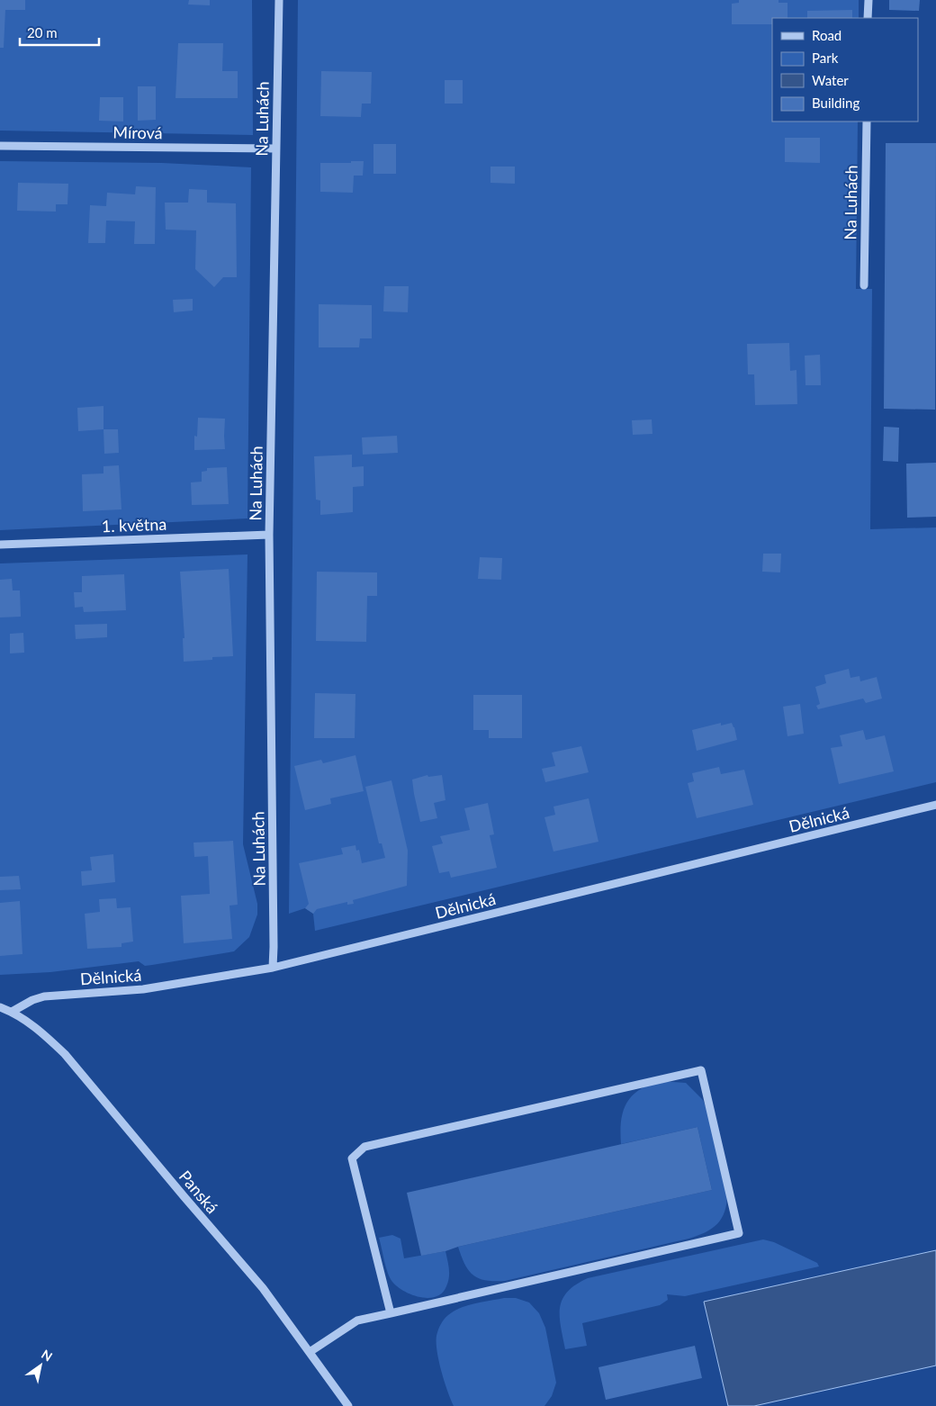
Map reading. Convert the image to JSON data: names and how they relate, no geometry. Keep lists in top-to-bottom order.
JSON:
{
  "streets": {
    "street": [
      "Na Luhách",
      "Mírová",
      "1. května",
      "Dělnická",
      "Panská"
    ]
  },
  "crossings": [
    ["Na Luhách", "Mírová"],
    ["Na Luhách", "1. května"],
    ["Na Luhách", "Dělnická"],
    ["Dělnická", "Panská"]
  ],
  "legend": [
    "Road",
    "Park",
    "Water",
    "Building"
  ],
  "scale_bar": "20 m",
  "north": "top right"
}
